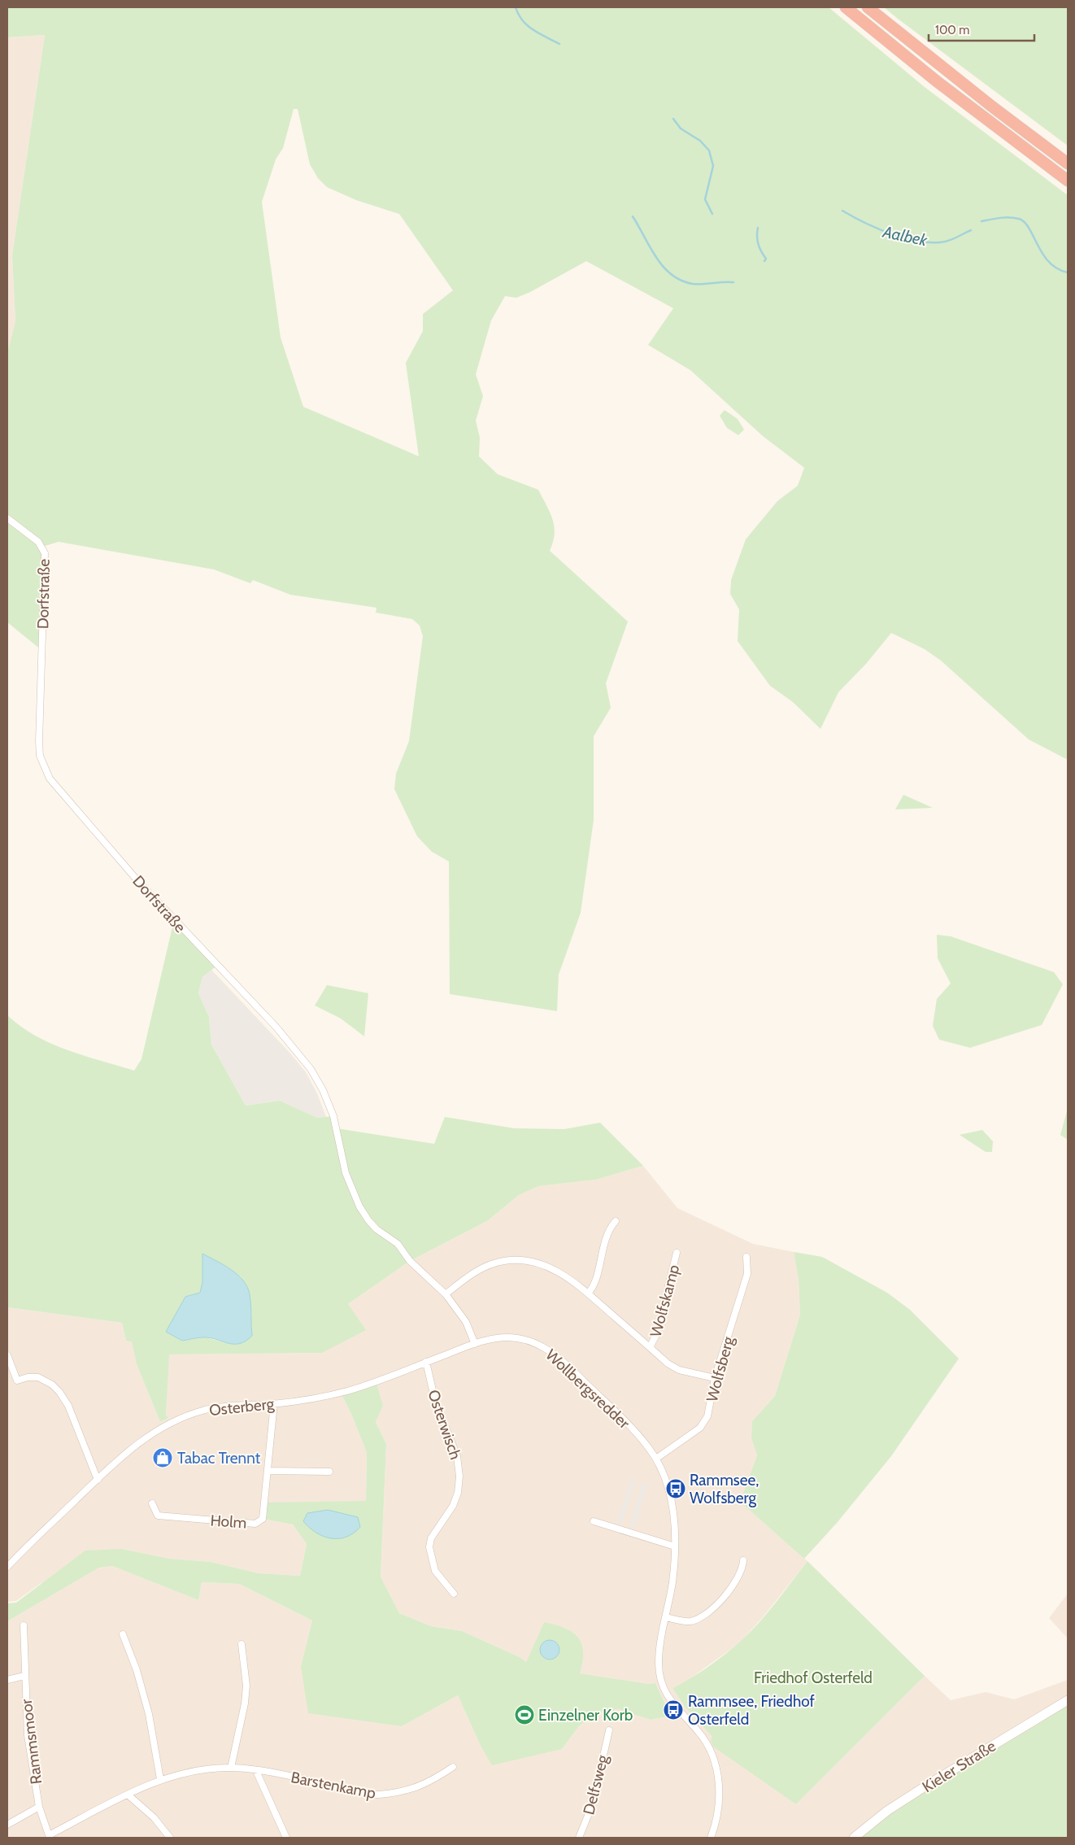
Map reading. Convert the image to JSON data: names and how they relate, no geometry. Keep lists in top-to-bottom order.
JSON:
{
  "streets": {
    "street": [
      "Dorfstraße",
      "Wolfskamp",
      "Wolfsberg",
      "Wollbergsredder",
      "Osterberg",
      "Osterwisch",
      "Holm",
      "Rammsmoor",
      "Kieler Straße",
      "Barstenkamp",
      "Delfsweg"
    ]
  },
  "crossings": [
    ["Dorfstraße", "Wolfskamp"],
    ["Wolfskamp", "Wolfsberg"],
    ["Wolfsberg", "Wollbergsredder"],
    ["Wollbergsredder", "Osterberg"],
    ["Osterberg", "Osterwisch"],
    ["Osterberg", "Holm"],
    ["Rammsmoor", "Barstenkamp"]
  ],
  "water": ["Aalbek"],
  "parks": ["Friedhof Osterfeld"],
  "places": {
    "shop": ["Tabac Trennt"],
    "bus stop": ["Rammsee, Wolfsberg", "Rammsee, Friedhof Osterfeld"],
    "sports": ["Einzelner Korb"]
  },
  "scale_bar": "100 m"
}
